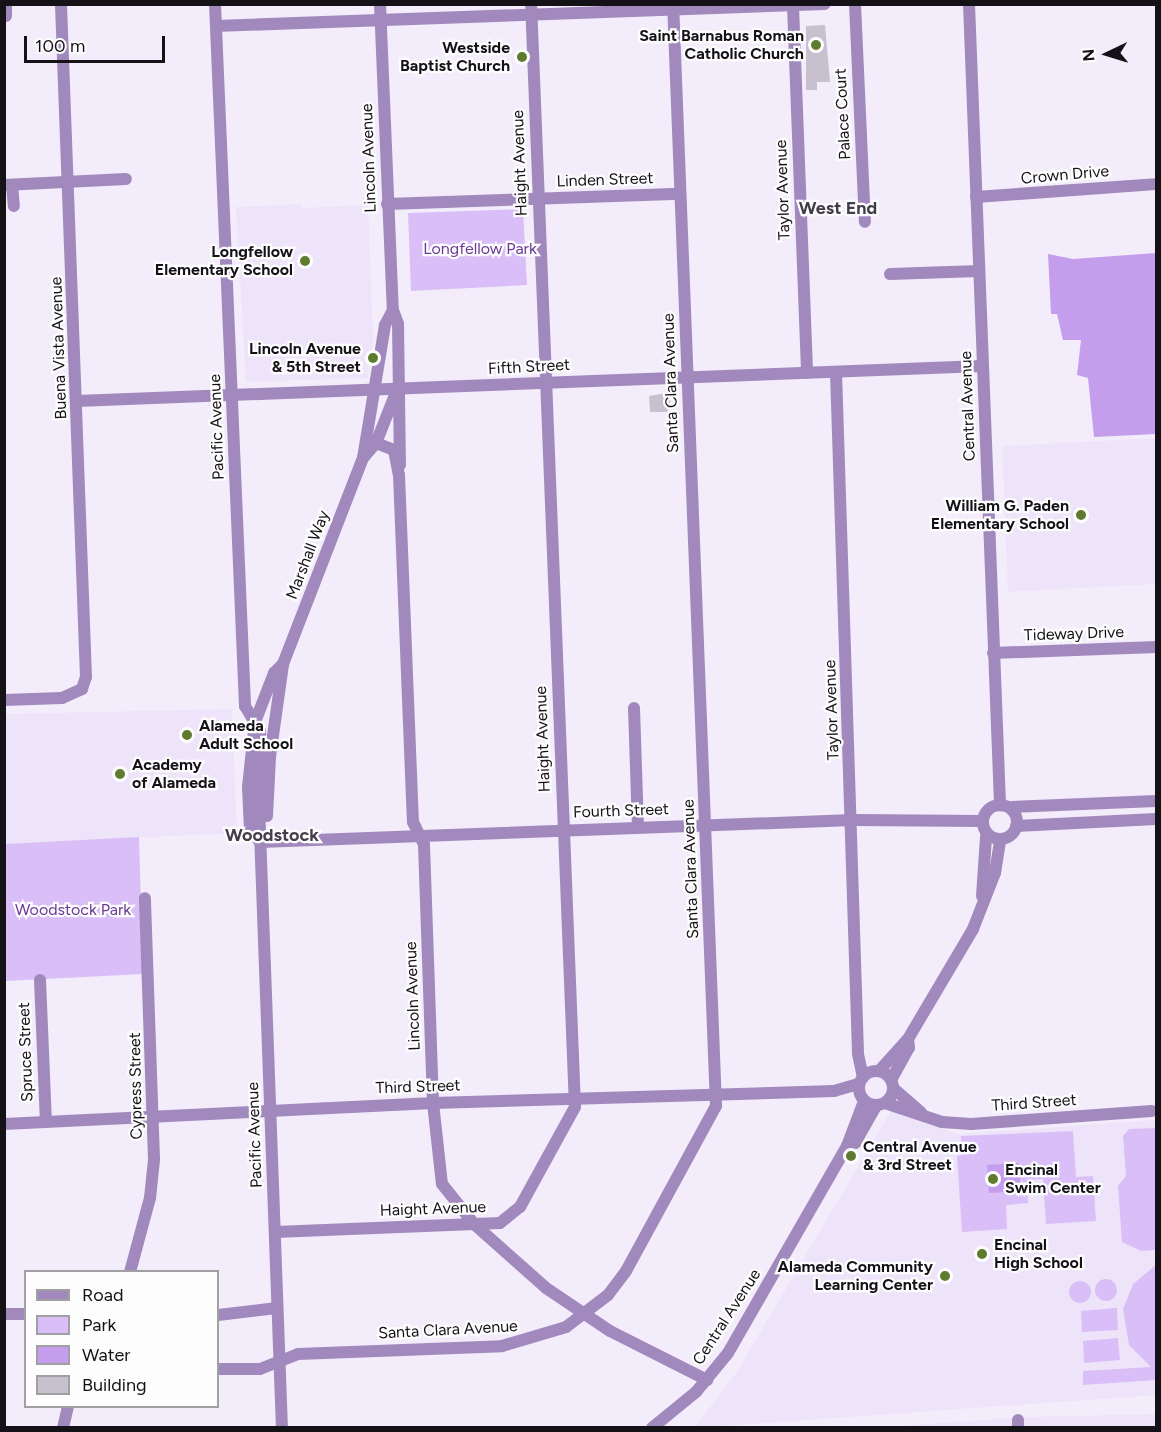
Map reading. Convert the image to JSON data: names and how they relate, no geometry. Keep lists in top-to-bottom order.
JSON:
{
  "streets": {
    "street": [
      "Palace Court",
      "Lincoln Avenue",
      "Haight Avenue",
      "Crown Drive",
      "Linden Street",
      "Taylor Avenue",
      "Buena Vista Avenue",
      "Fifth Street",
      "Santa Clara Avenue",
      "Central Avenue",
      "Pacific Avenue",
      "Marshall Way",
      "Tideway Drive",
      "Fourth Street",
      "Spruce Street",
      "Cypress Street",
      "Third Street"
    ]
  },
  "crossings": [
    ["Lincoln Avenue", "Haight Avenue"],
    ["Lincoln Avenue", "Linden Street"],
    ["Lincoln Avenue", "Fifth Street"],
    ["Lincoln Avenue", "Santa Clara Avenue"],
    ["Lincoln Avenue", "Central Avenue"],
    ["Lincoln Avenue", "Marshall Way"],
    ["Lincoln Avenue", "Fourth Street"],
    ["Lincoln Avenue", "Third Street"],
    ["Haight Avenue", "Linden Street"],
    ["Haight Avenue", "Fifth Street"],
    ["Haight Avenue", "Pacific Avenue"],
    ["Haight Avenue", "Fourth Street"],
    ["Haight Avenue", "Third Street"],
    ["Crown Drive", "Central Avenue"],
    ["Linden Street", "Santa Clara Avenue"],
    ["Taylor Avenue", "Fifth Street"],
    ["Taylor Avenue", "Central Avenue"],
    ["Taylor Avenue", "Fourth Street"],
    ["Taylor Avenue", "Third Street"],
    ["Buena Vista Avenue", "Fifth Street"],
    ["Fifth Street", "Santa Clara Avenue"],
    ["Fifth Street", "Central Avenue"],
    ["Fifth Street", "Pacific Avenue"],
    ["Fifth Street", "Marshall Way"],
    ["Santa Clara Avenue", "Pacific Avenue"],
    ["Santa Clara Avenue", "Fourth Street"],
    ["Santa Clara Avenue", "Third Street"],
    ["Central Avenue", "Tideway Drive"],
    ["Central Avenue", "Fourth Street"],
    ["Central Avenue", "Third Street"],
    ["Pacific Avenue", "Marshall Way"],
    ["Pacific Avenue", "Fourth Street"],
    ["Pacific Avenue", "Third Street"],
    ["Spruce Street", "Third Street"],
    ["Cypress Street", "Third Street"]
  ],
  "districts": ["West End", "Woodstock"],
  "parks": ["Longfellow Park", "Woodstock Park"],
  "places": [
    "Saint Barnabus Roman Catholic Church",
    "Westside Baptist Church",
    "Longfellow Elementary School",
    "Lincoln Avenue & 5th Street",
    "William G. Paden Elementary School",
    "Alameda Adult School",
    "Academy of Alameda",
    "Central Avenue & 3rd Street",
    "Encinal Swim Center",
    "Encinal High School",
    "Alameda Community Learning Center"
  ],
  "legend": [
    "Road",
    "Park",
    "Water",
    "Building"
  ],
  "scale_bar": "100 m",
  "north": "left"
}
